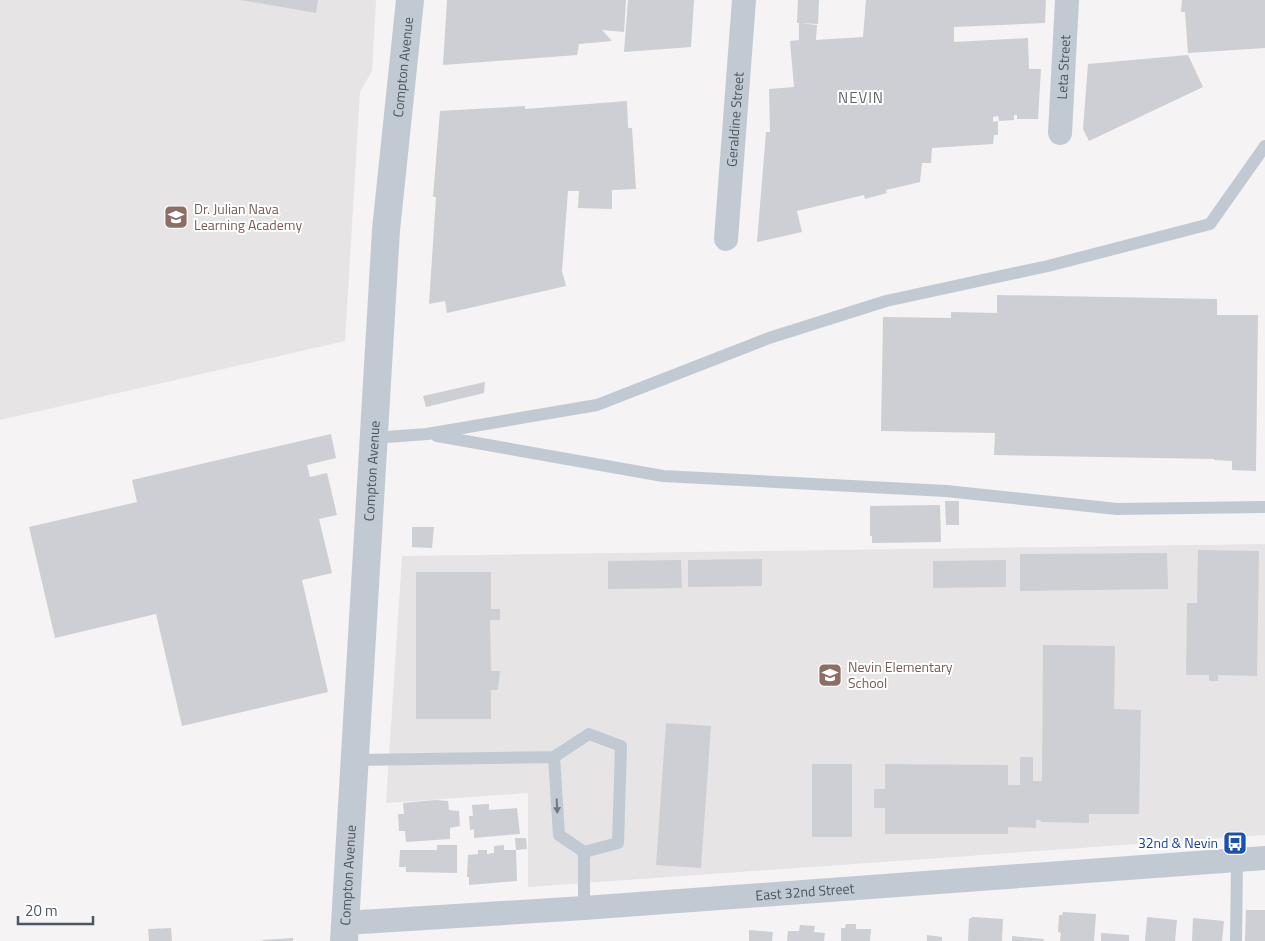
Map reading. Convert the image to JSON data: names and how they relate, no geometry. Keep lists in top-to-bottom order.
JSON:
{
  "streets": {
    "street": [
      "Compton Avenue",
      "Leta Street",
      "Geraldine Street",
      "East 32nd Street"
    ]
  },
  "crossings": [
    ["Compton Avenue", "East 32nd Street"]
  ],
  "districts": ["NEVIN"],
  "places": {
    "school or university": ["Dr. Julian Nava Learning Academy", "Nevin Elementary School"],
    "bus stop": ["32nd & Nevin"]
  },
  "scale_bar": "20 m"
}
